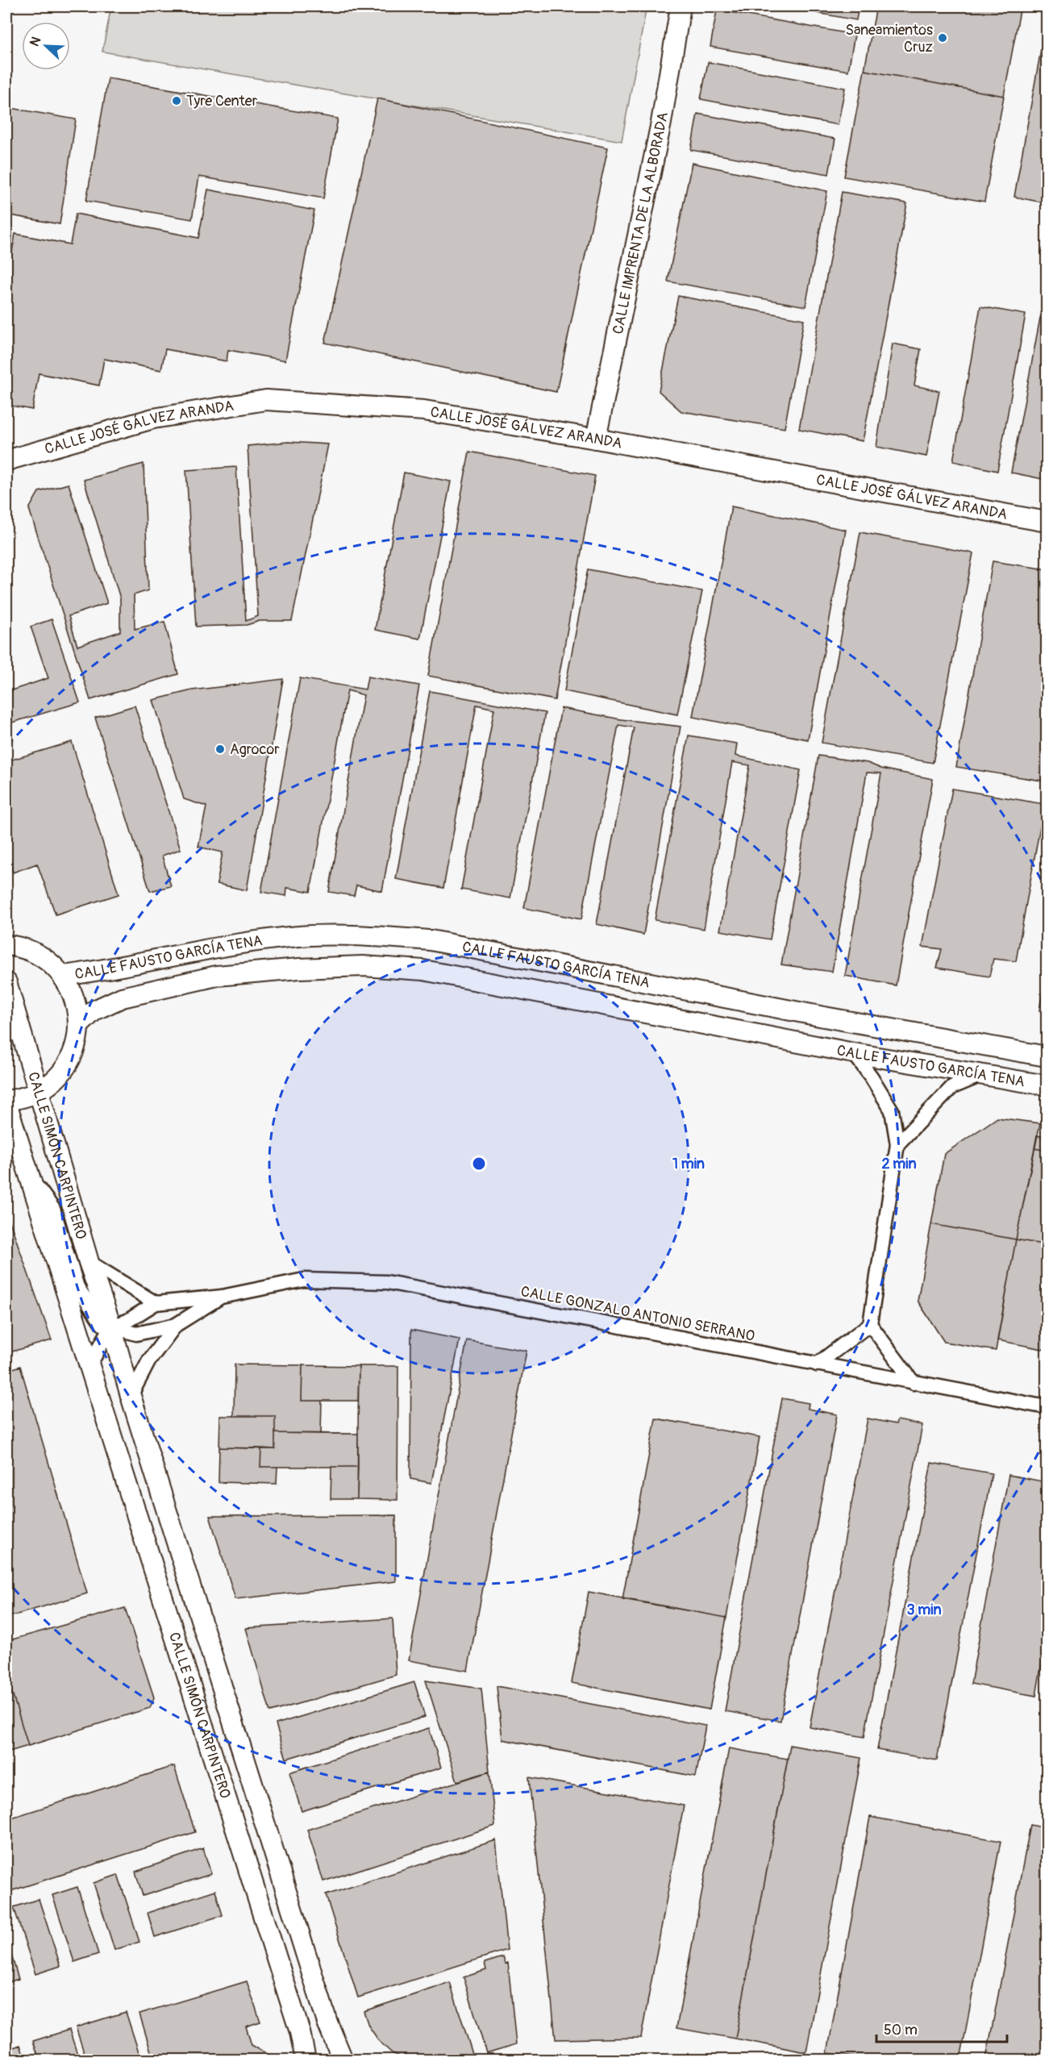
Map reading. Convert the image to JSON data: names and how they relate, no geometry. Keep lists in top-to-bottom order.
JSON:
{
  "streets": {
    "street": [
      "CALLE IMPRENTA DE LA ALBORADA",
      "CALLE JOSÉ GÁLVEZ ARANDA",
      "CALLE FAUSTO GARCÍA TENA",
      "CALLE SIMÓN CARPINTERO",
      "CALLE GONZALO ANTONIO SERRANO"
    ]
  },
  "crossings": [
    ["CALLE IMPRENTA DE LA ALBORADA", "CALLE JOSÉ GÁLVEZ ARANDA"],
    ["CALLE SIMÓN CARPINTERO", "CALLE GONZALO ANTONIO SERRANO"]
  ],
  "places": ["Saneamientos Cruz", "Tyre Center", "Agrocor"],
  "scale_bar": "50 m",
  "north": "top left",
  "rings": ["1 min", "2 min", "3 min"]
}
